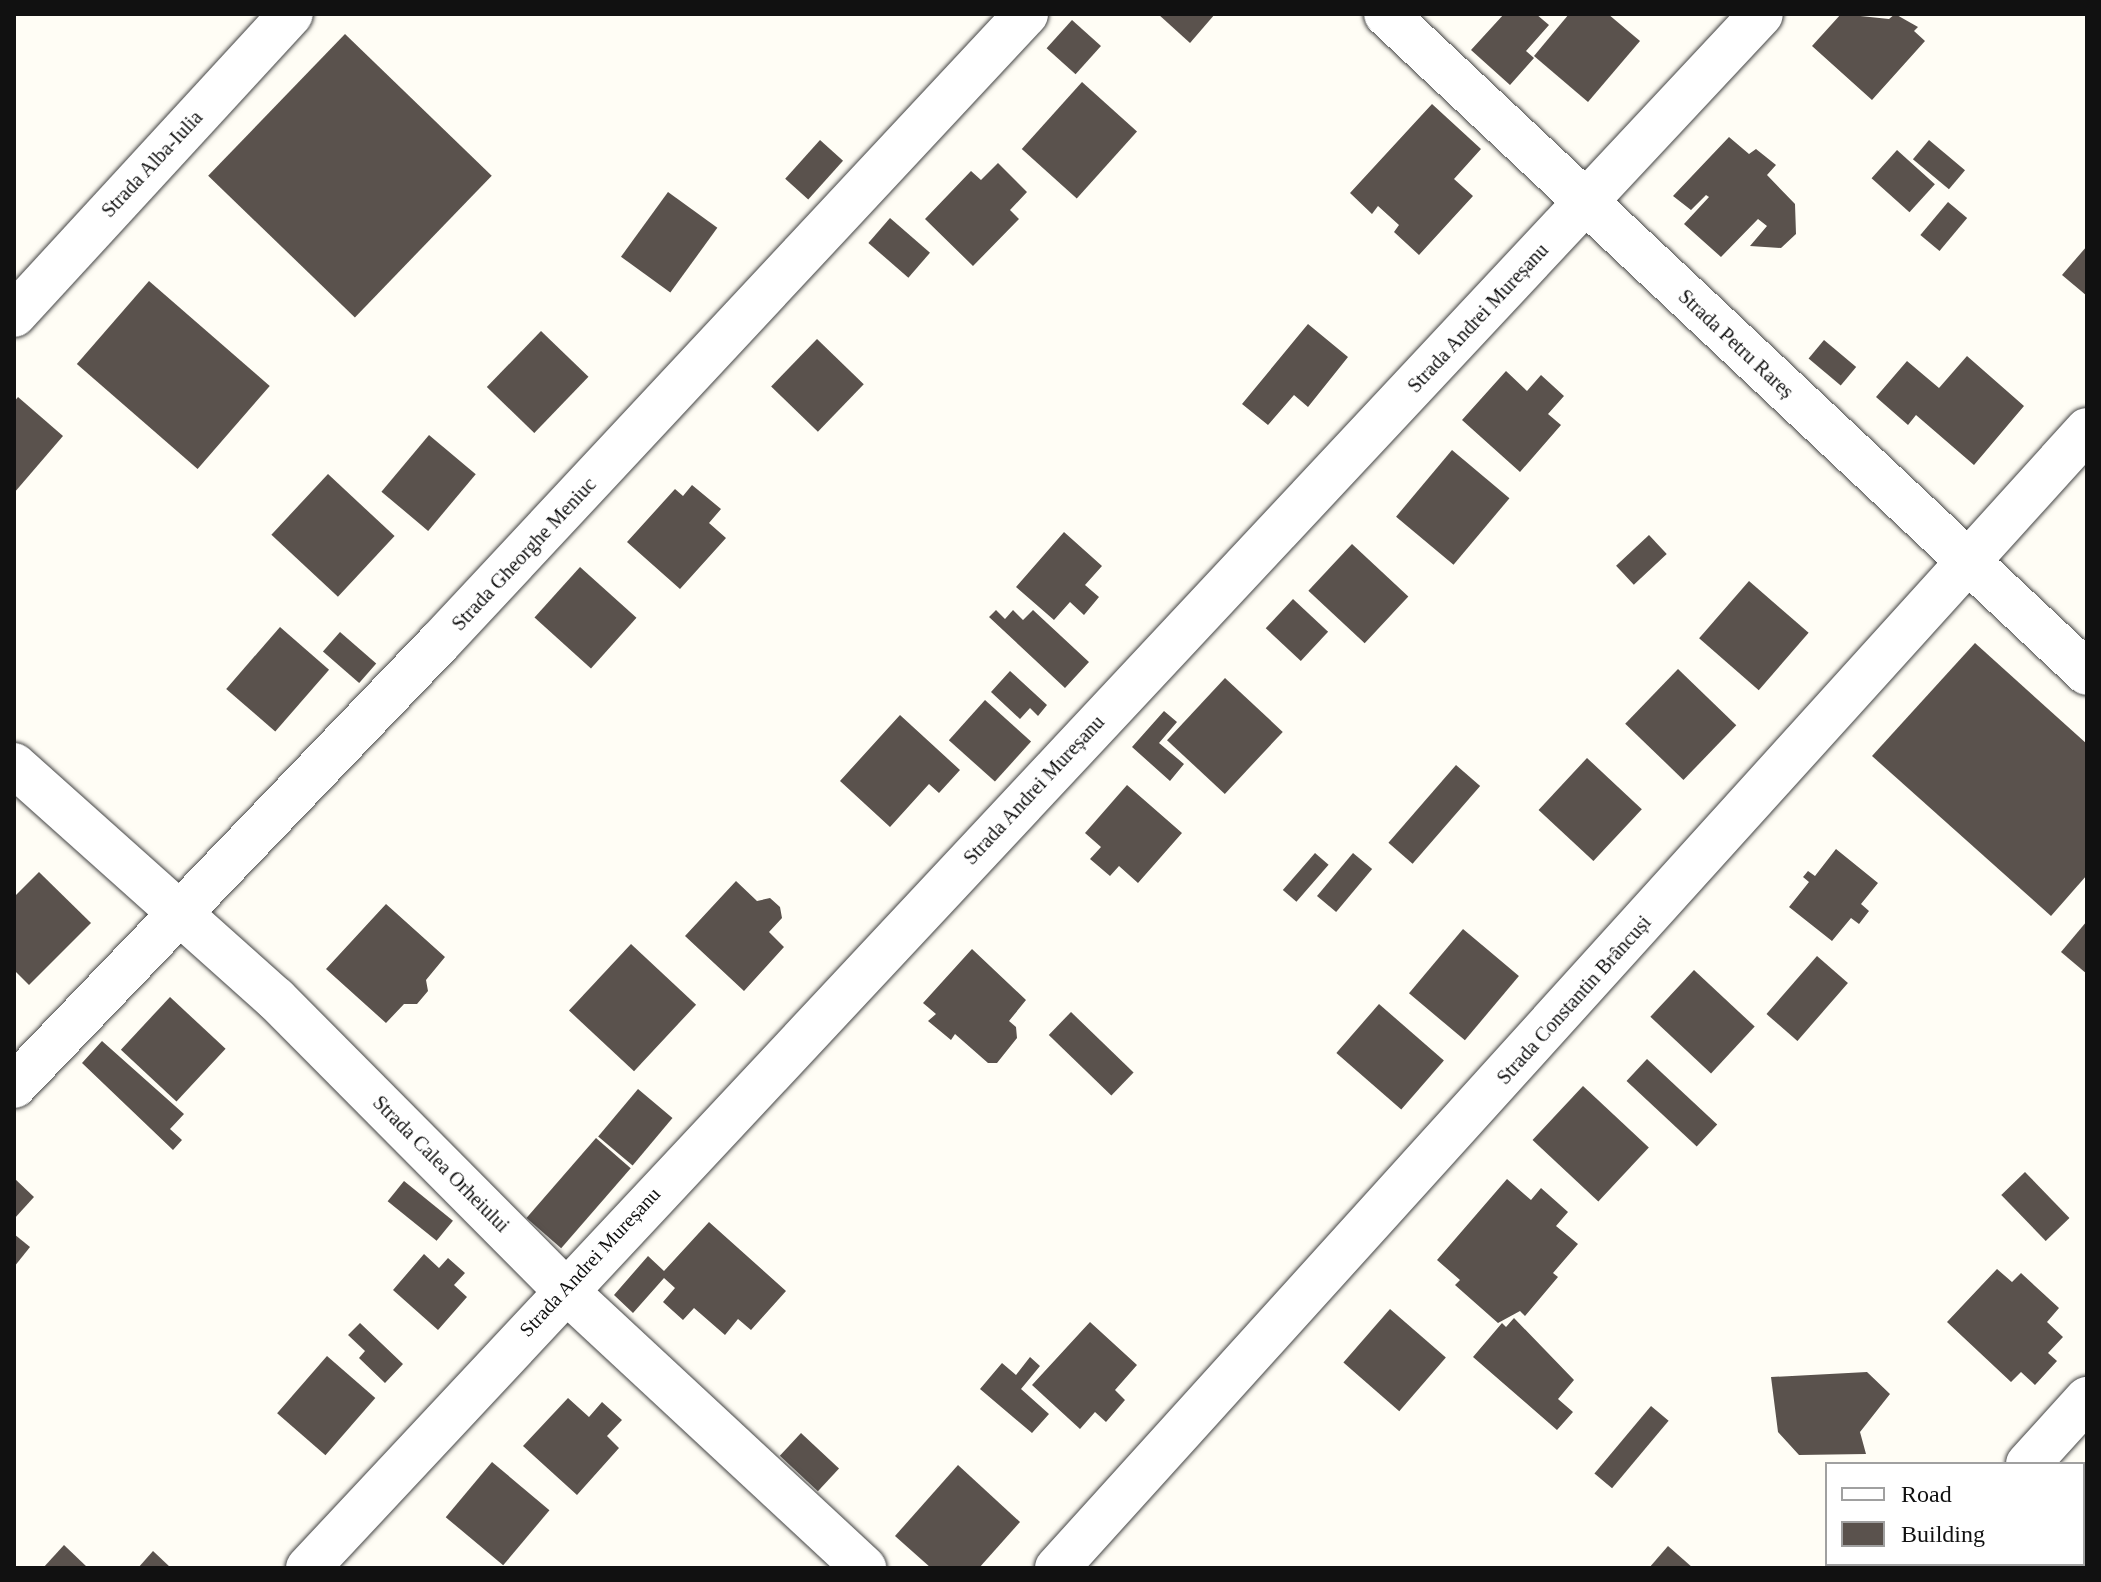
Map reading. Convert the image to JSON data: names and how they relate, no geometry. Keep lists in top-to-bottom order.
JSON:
{
  "streets": {
    "street": [
      "Strada Alba-Iulia",
      "Strada Andrei Mureșanu",
      "Strada Petru Rareș",
      "Strada Gheorghe Meniuc",
      "Strada Constantin Brâncuși",
      "Strada Calea Orheiului"
    ]
  },
  "crossings": [
    ["Strada Andrei Mureșanu", "Strada Petru Rareș"],
    ["Strada Andrei Mureșanu", "Strada Calea Orheiului"],
    ["Strada Petru Rareș", "Strada Constantin Brâncuși"],
    ["Strada Gheorghe Meniuc", "Strada Calea Orheiului"]
  ],
  "legend": ["Road", "Building"]
}
